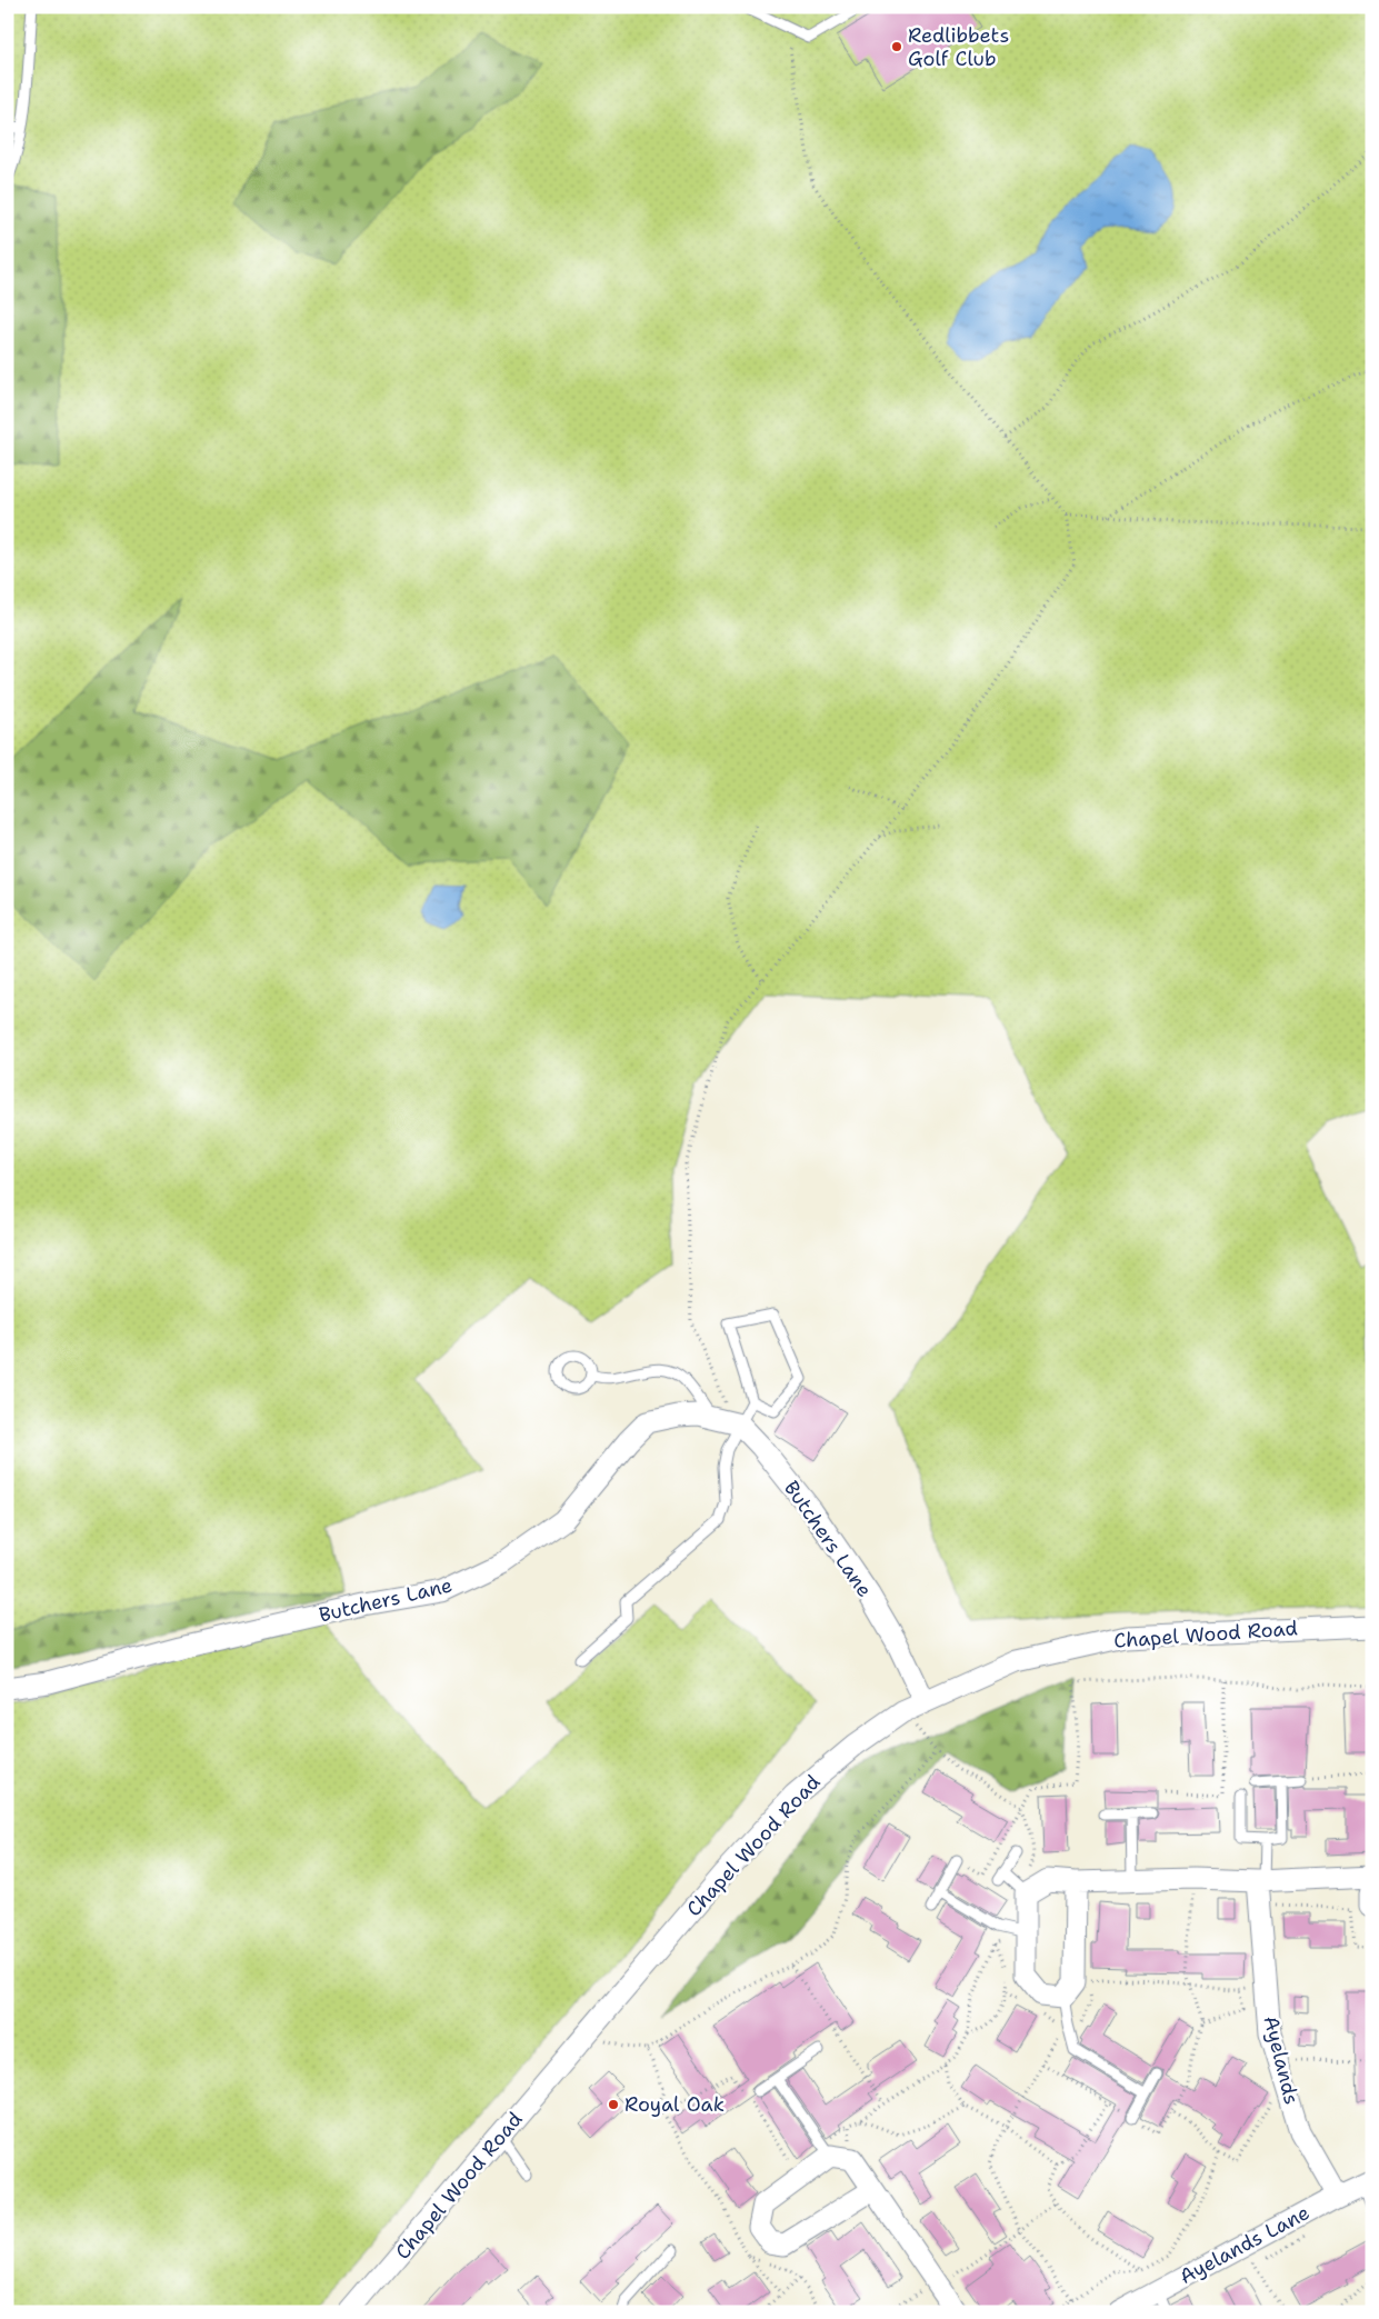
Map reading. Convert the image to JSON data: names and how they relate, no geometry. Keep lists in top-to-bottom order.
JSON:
{
  "streets": {
    "street": [
      "Butchers Lane",
      "Chapel Wood Road",
      "Ayelands",
      "Ayelands Lane"
    ]
  },
  "crossings": [
    ["Butchers Lane", "Chapel Wood Road"],
    ["Ayelands", "Ayelands Lane"]
  ],
  "places": ["Redlibbets Golf Club", "Royal Oak"]
}
